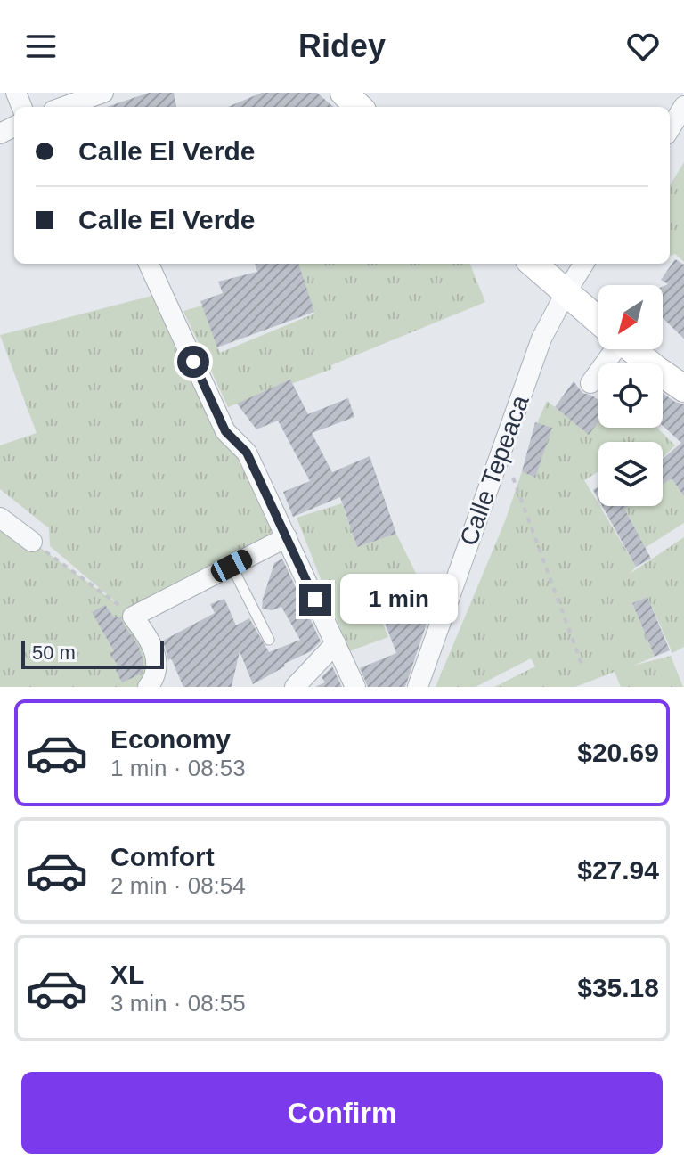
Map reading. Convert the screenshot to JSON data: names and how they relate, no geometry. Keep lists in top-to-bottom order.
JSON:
{
  "streets": {
    "street": ["Calle Tepeaca"]
  },
  "scale_bar": "50 m",
  "north": "bottom left",
  "page": {
    "header": "Ridey",
    "banner": ["Calle El Verde", "Calle El Verde"],
    "bubble": "1 min",
    "scale": "50 m",
    "list": [
      {
        "name": "Economy",
        "note": "1 min · 08:53",
        "value": "$20.69"
      },
      {
        "name": "Comfort",
        "note": "2 min · 08:54",
        "value": "$27.94"
      },
      {
        "name": "XL",
        "note": "3 min · 08:55",
        "value": "$35.18"
      }
    ],
    "buttons": "Confirm"
  }
}
